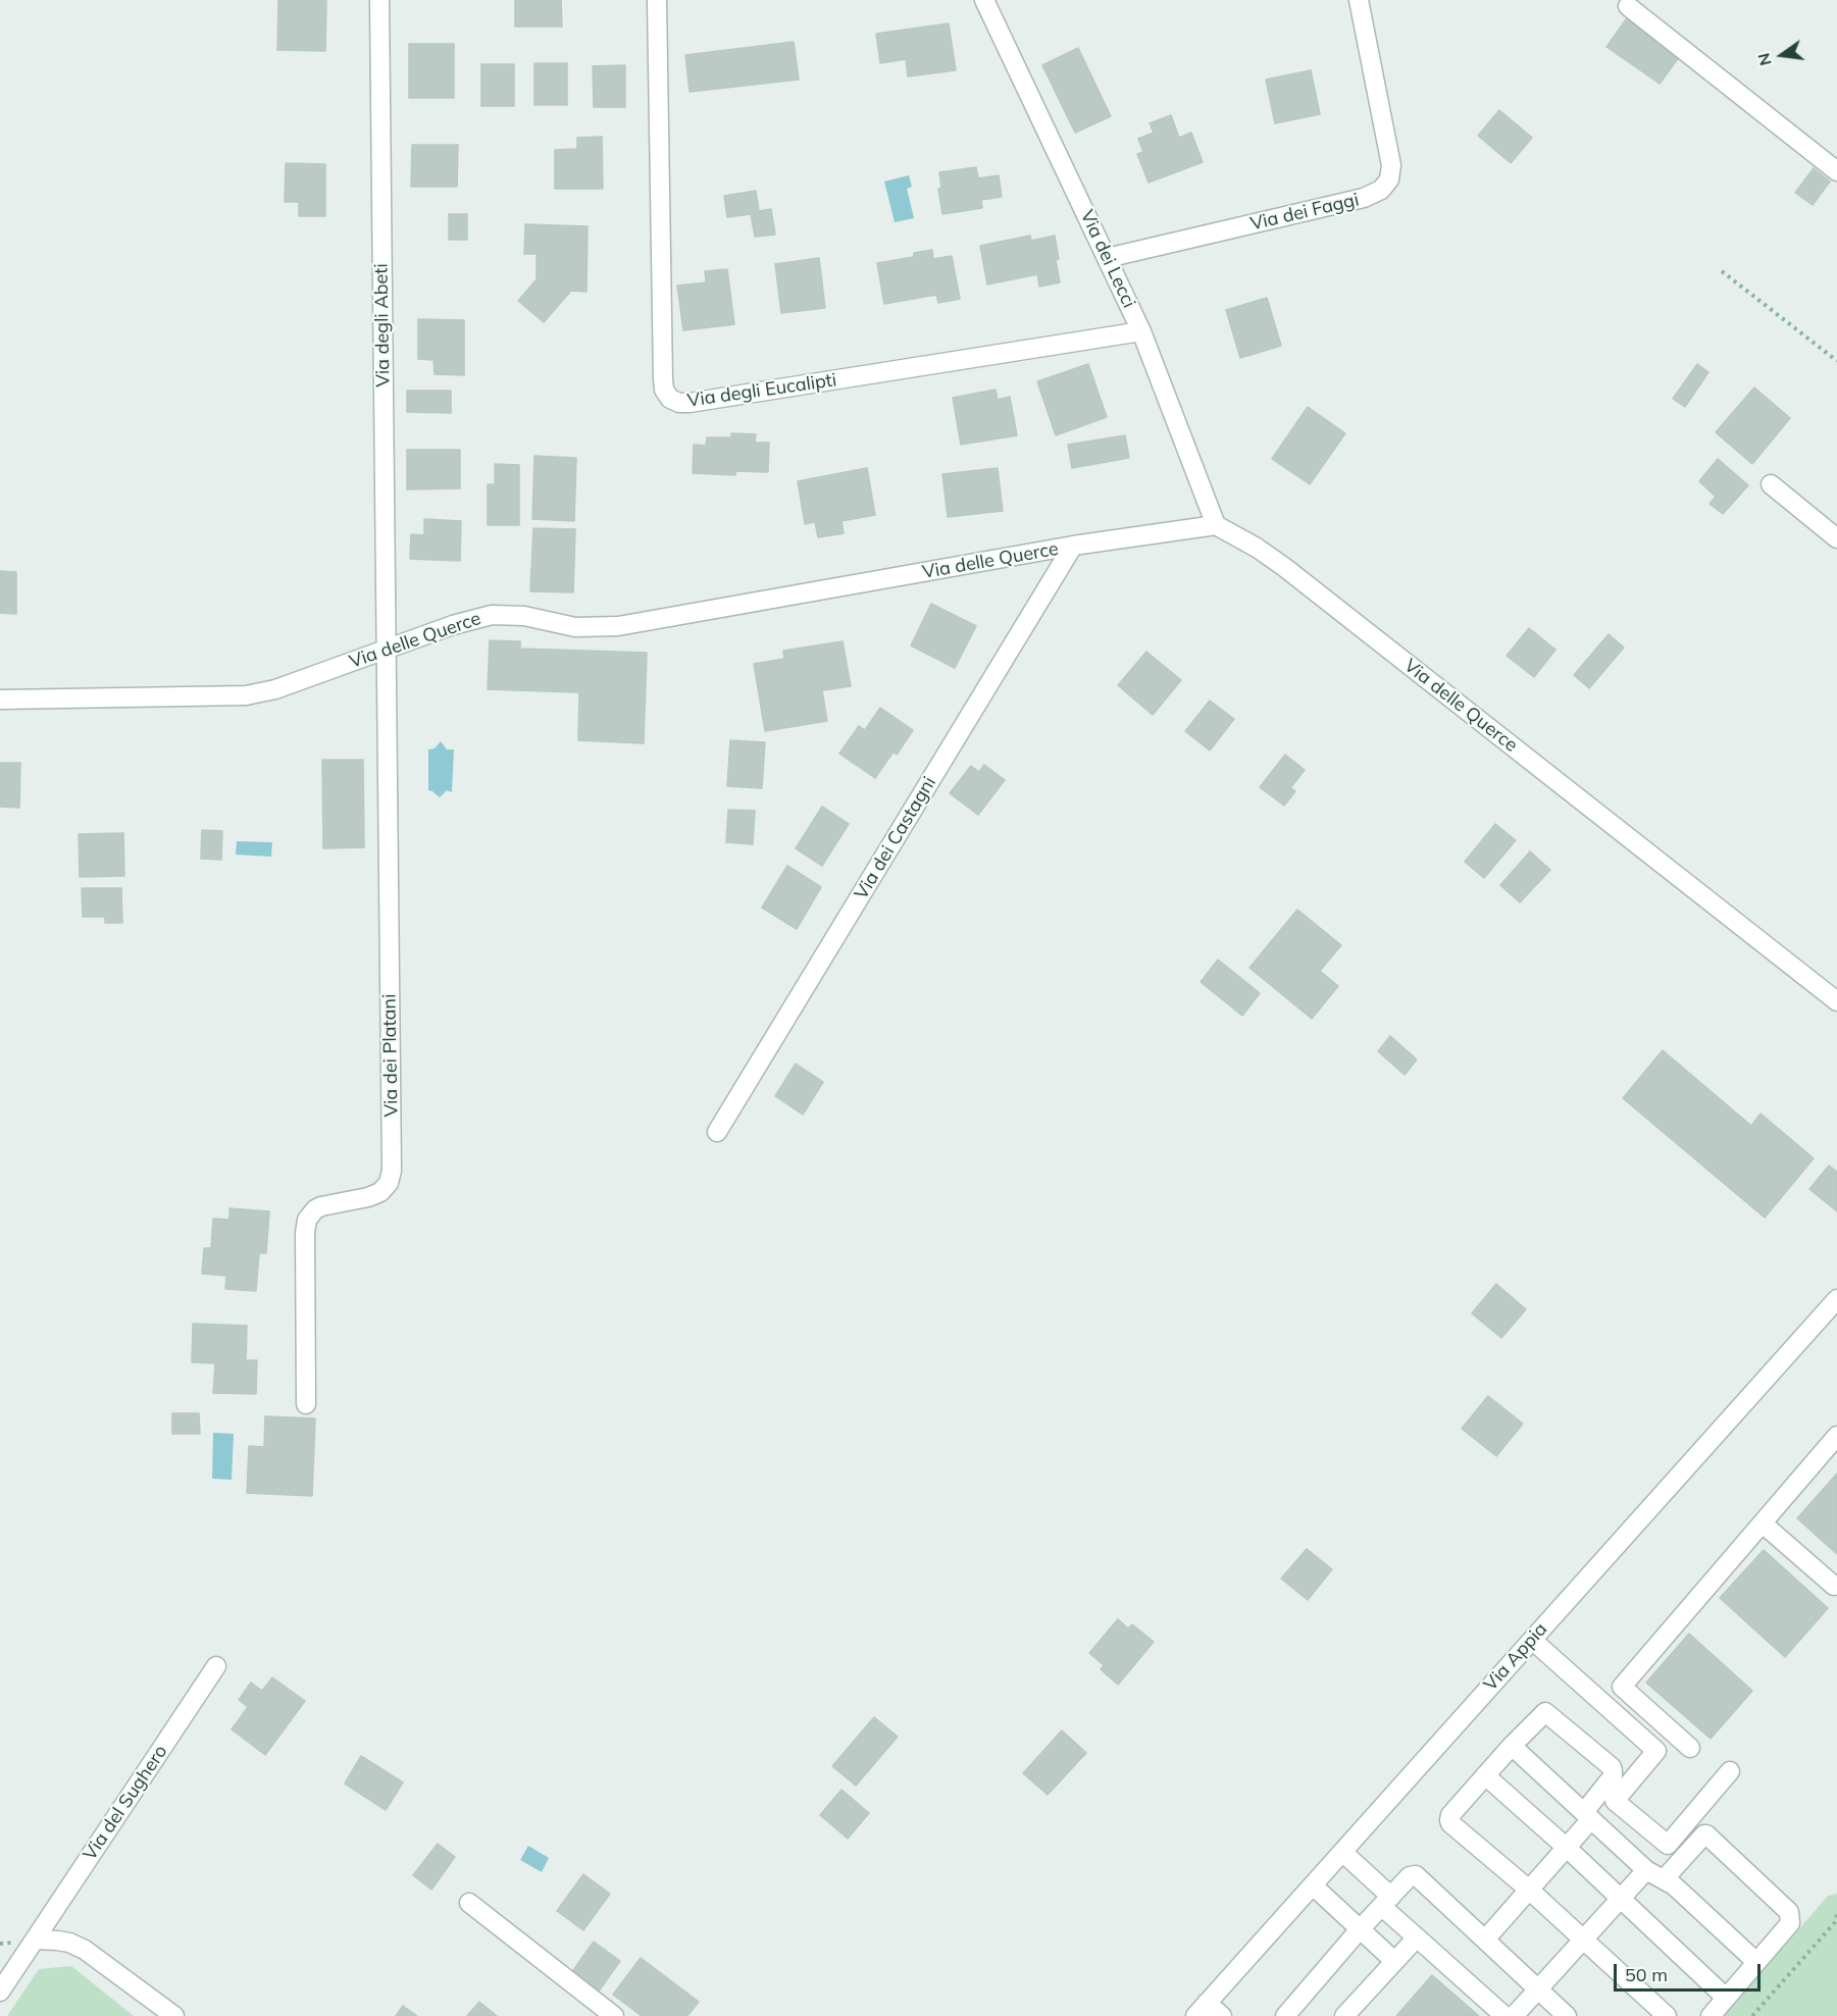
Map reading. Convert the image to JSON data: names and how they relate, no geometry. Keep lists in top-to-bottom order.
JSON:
{
  "streets": {
    "street": [
      "Via dei Faggi",
      "Via dei Lecci",
      "Via degli Abeti",
      "Via degli Eucalipti",
      "Via delle Querce",
      "Via dei Castagni",
      "Via dei Platani",
      "Via Appia",
      "Via del Sughero"
    ]
  },
  "crossings": [
    ["Via dei Faggi", "Via dei Lecci"],
    ["Via dei Lecci", "Via degli Eucalipti"],
    ["Via dei Lecci", "Via delle Querce"],
    ["Via degli Abeti", "Via delle Querce"],
    ["Via degli Abeti", "Via dei Platani"],
    ["Via delle Querce", "Via dei Castagni"],
    ["Via delle Querce", "Via dei Platani"]
  ],
  "scale_bar": "50 m",
  "north": "left"
}
